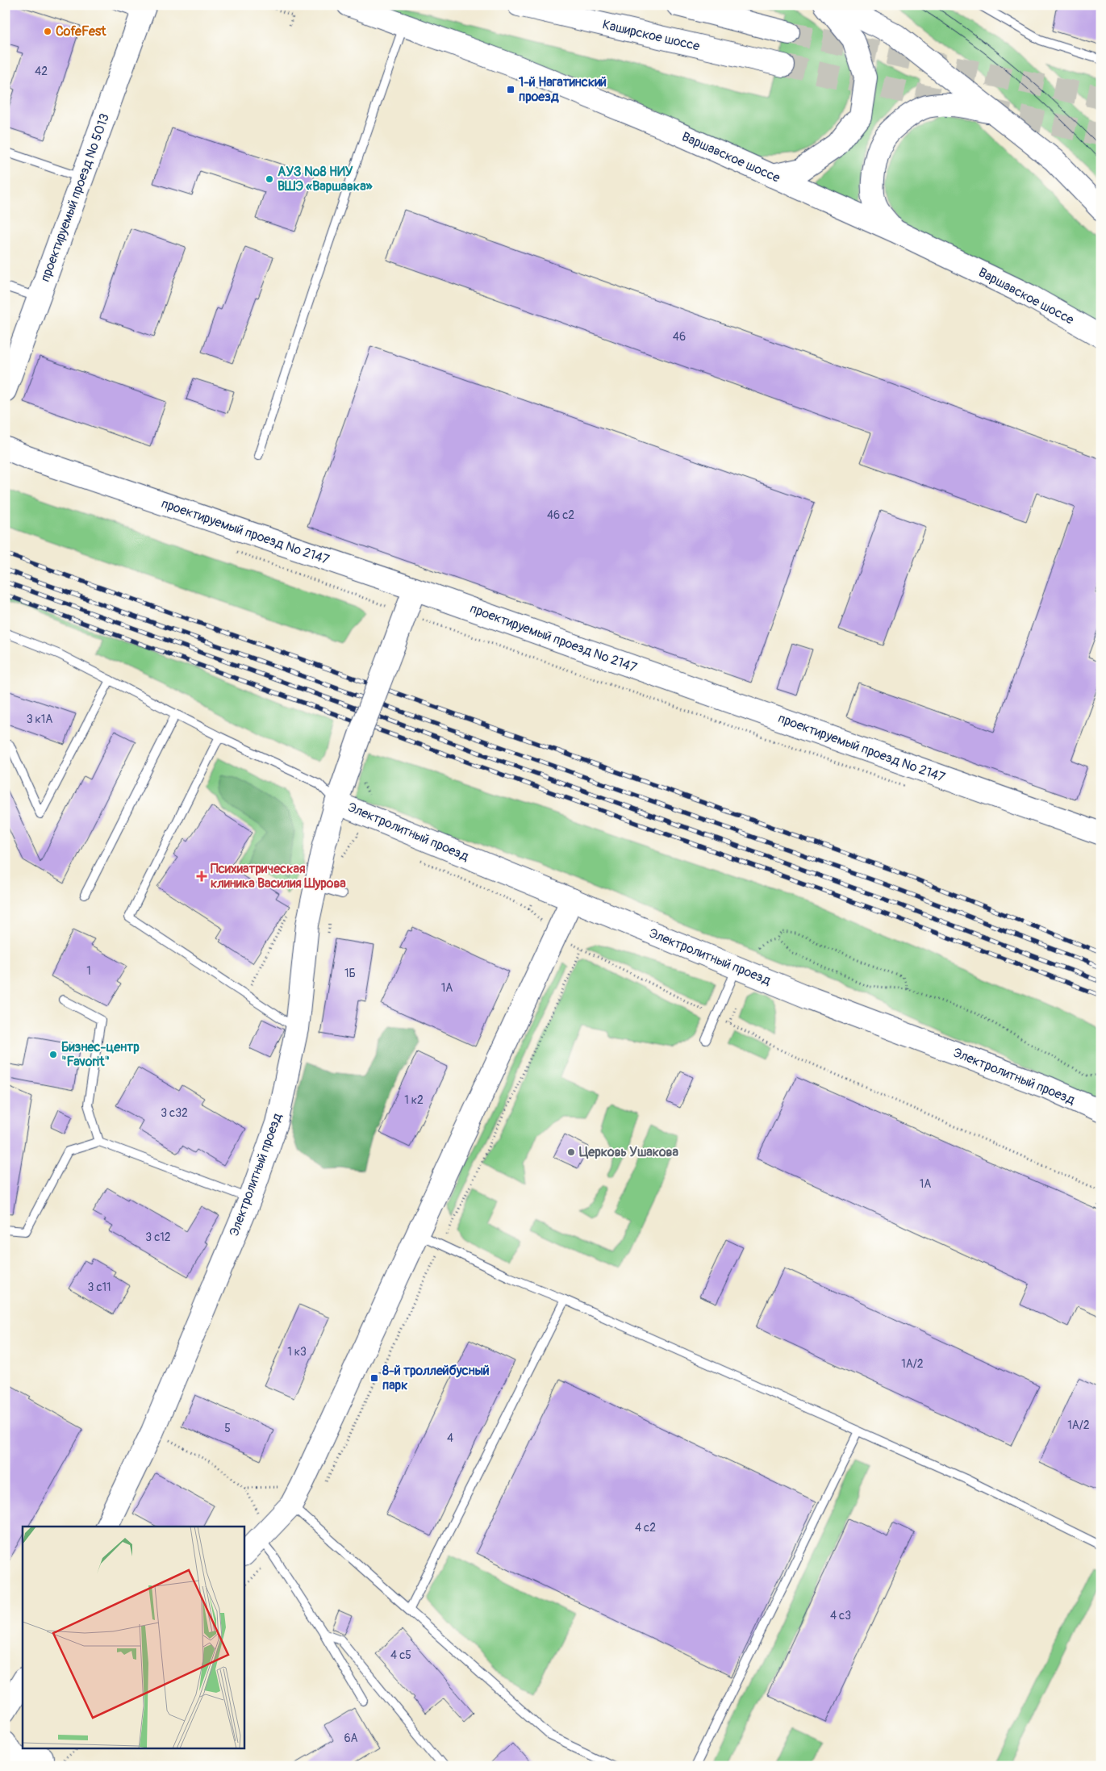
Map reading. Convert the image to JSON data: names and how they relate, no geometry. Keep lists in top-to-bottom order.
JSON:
{
  "streets": {
    "street": [
      "Каширское шоссе",
      "Варшавское шоссе",
      "проектируемый проезд № 5013",
      "проектируемый проезд № 2147",
      "Электролитный проезд"
    ]
  },
  "places": {
    "other": [
      "CofeFest",
      "АУЗ №8 НИУ ВШЭ «Варшавка»",
      "Бизнес-центр \"Favorit\"",
      "Церковь Ушакова"
    ],
    "transit": ["1-й Нагатинский проезд", "8-й троллейбусный парк"],
    "health": ["Психиатрическая клиника Василия Шурова"]
  },
  "house_numbers": [
    "42",
    "46",
    "46 с2",
    "3 к1А",
    "1",
    "1Б",
    "1А",
    "1 к2",
    "3 с32",
    "1А",
    "3 с12",
    "3 с11",
    "1 к3",
    "1А/2",
    "1А/2",
    "5",
    "4",
    "4 с2",
    "4 с3",
    "4 с5",
    "6А"
  ]
}
